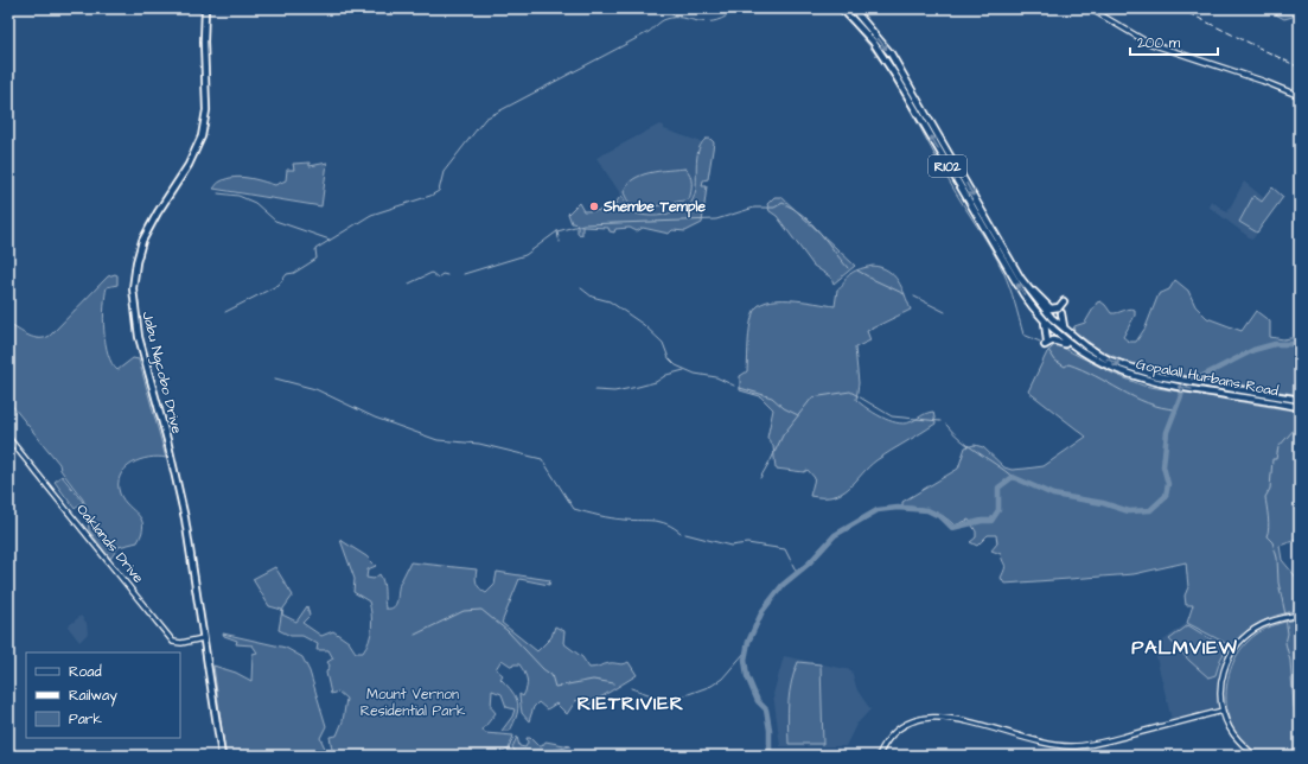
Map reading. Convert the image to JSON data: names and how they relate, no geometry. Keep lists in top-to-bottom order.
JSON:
{
  "streets": {
    "main road": ["R102", "Jabu Ngcobo Drive", "Gopalall Hurbans Road"],
    "street": ["Oaklands Drive"]
  },
  "crossings": [
    ["Jabu Ngcobo Drive", "Oaklands Drive"]
  ],
  "districts": ["PALMVIEW", "RIETRIVIER"],
  "parks": ["Mount Vernon Residential Park"],
  "places": ["Shembe Temple"],
  "legend": ["Road", "Railway", "Park"],
  "scale_bar": "200 m"
}
